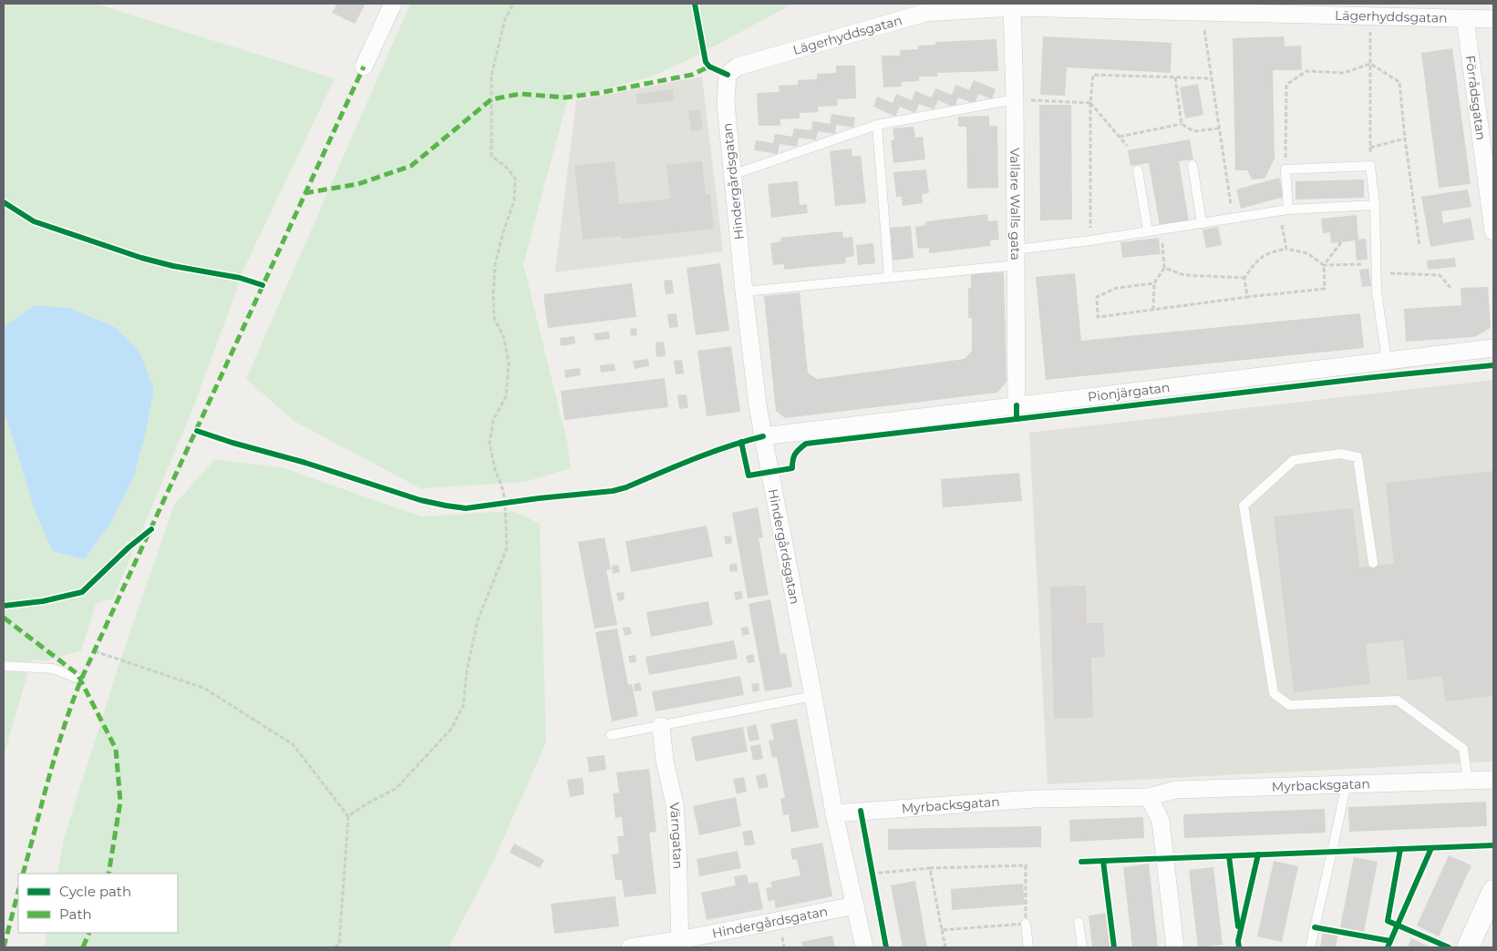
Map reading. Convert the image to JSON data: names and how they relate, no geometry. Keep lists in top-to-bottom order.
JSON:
{
  "streets": {
    "street": [
      "Lägerhyddsgatan",
      "Förrådsgatan",
      "Hindergårdsgatan",
      "Vallare Walls gata",
      "Pionjärgatan",
      "Myrbacksgatan",
      "Värngatan"
    ]
  },
  "crossings": [
    ["Lägerhyddsgatan", "Förrådsgatan"],
    ["Lägerhyddsgatan", "Hindergårdsgatan"],
    ["Lägerhyddsgatan", "Vallare Walls gata"],
    ["Hindergårdsgatan", "Pionjärgatan"],
    ["Hindergårdsgatan", "Myrbacksgatan"],
    ["Hindergårdsgatan", "Värngatan"],
    ["Vallare Walls gata", "Pionjärgatan"]
  ],
  "legend": ["Cycle path", "Path"]
}
